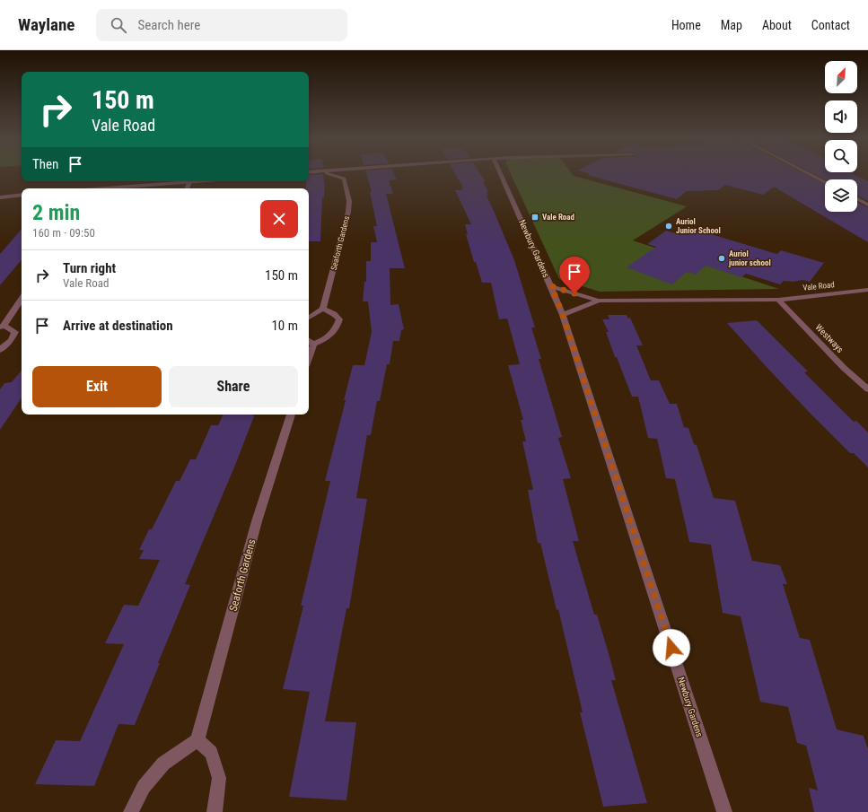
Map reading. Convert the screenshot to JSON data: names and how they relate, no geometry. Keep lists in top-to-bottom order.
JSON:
{
  "streets": {
    "street": [
      "Seaforth Gardens",
      "Newbury Gardens",
      "Vale Road",
      "Westways"
    ]
  },
  "crossings": [
    ["Newbury Gardens", "Vale Road"],
    ["Vale Road", "Westways"]
  ],
  "places": {
    "transit": ["Vale Road"],
    "other": ["Auriol Junior School", "Auriol junior school"]
  },
  "north": "top right",
  "page": {
    "header": "Waylane",
    "search": "Search here",
    "nav": [
      "Home",
      "Map",
      "About",
      "Contact"
    ],
    "turn": ["150 m", "Vale Road"],
    "then": "Then",
    "heading": ["2 min", "160 m · 09:50"],
    "list": [
      {
        "name": "Turn right",
        "note": "Vale Road",
        "value": "150 m"
      },
      {
        "name": "Arrive at destination",
        "value": "10 m"
      }
    ],
    "buttons": ["Exit", "Share"]
  }
}
